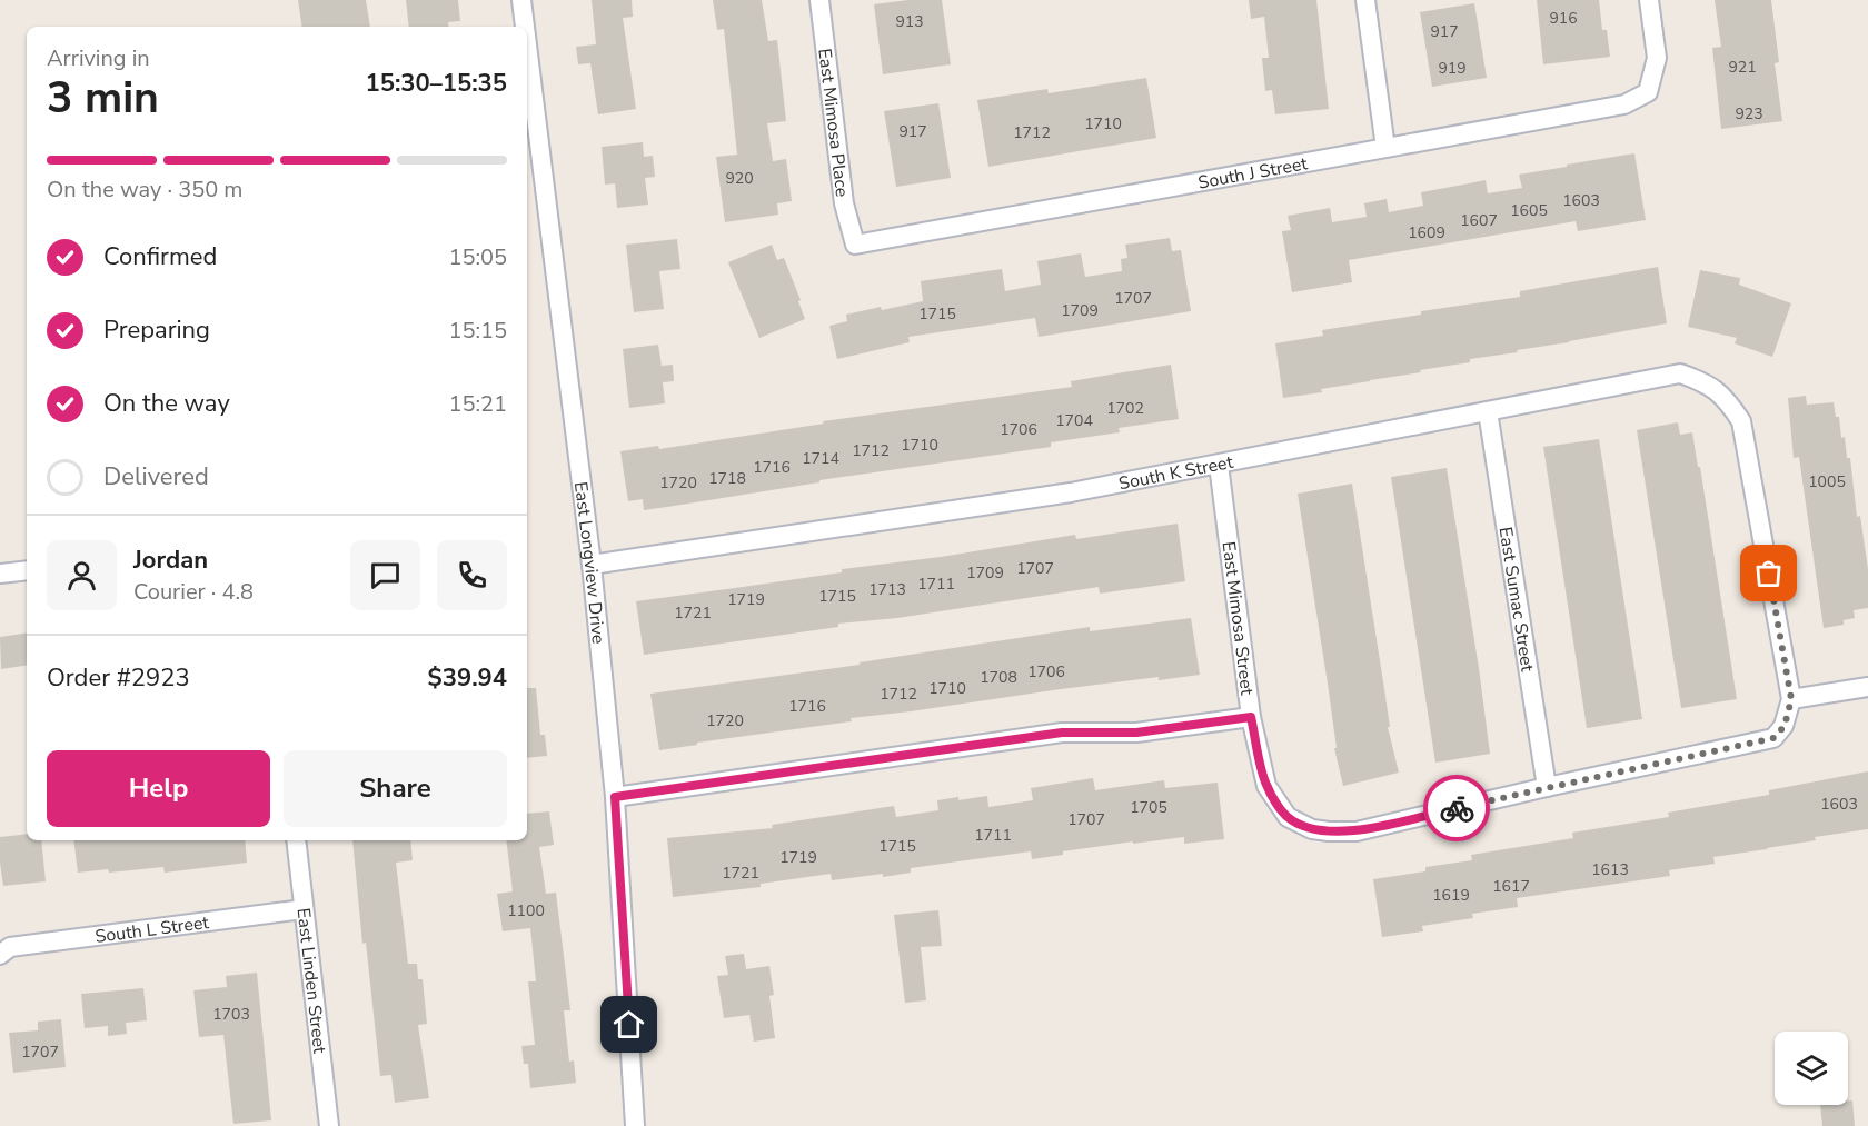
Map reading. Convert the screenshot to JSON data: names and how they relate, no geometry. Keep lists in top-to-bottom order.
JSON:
{
  "streets": {
    "street": [
      "East Mimosa Place",
      "South J Street",
      "South K Street",
      "East Longview Drive",
      "East Sumac Street",
      "East Mimosa Street",
      "South L Street",
      "East Linden Street"
    ]
  },
  "crossings": [
    ["East Mimosa Place", "South J Street"],
    ["South K Street", "East Longview Drive"],
    ["South K Street", "East Sumac Street"],
    ["South K Street", "East Mimosa Street"],
    ["East Sumac Street", "East Mimosa Street"],
    ["South L Street", "East Linden Street"]
  ],
  "house_numbers": [
    "916",
    "913",
    "917",
    "921",
    "919",
    "923",
    "1710",
    "917",
    "1712",
    "920",
    "1603",
    "1605",
    "1607",
    "1609",
    "1707",
    "1709",
    "1715",
    "1702",
    "1704",
    "1706",
    "1710",
    "1712",
    "1714",
    "1716",
    "1718",
    "1005",
    "1720",
    "1707",
    "1709",
    "1711",
    "1713",
    "1715",
    "1719",
    "1721",
    "1706",
    "1708",
    "1710",
    "1712",
    "1716",
    "1720",
    "1603",
    "1705",
    "1707",
    "1711",
    "1715",
    "1719",
    "1613",
    "1721",
    "1617",
    "1619",
    "1100",
    "1703",
    "1707"
  ],
  "page": {
    "heading": ["3 min", "Arriving in", "15:30–15:35"],
    "panel": [
      "Jordan",
      "Courier · 4.8",
      "Order #2923",
      "$39.94"
    ],
    "bar": "On the way · 350 m",
    "list": [
      ["Confirmed", "15:05"],
      ["Preparing", "15:15"],
      ["On the way", "15:21"],
      "Delivered"
    ],
    "buttons": ["Help", "Share"]
  }
}
